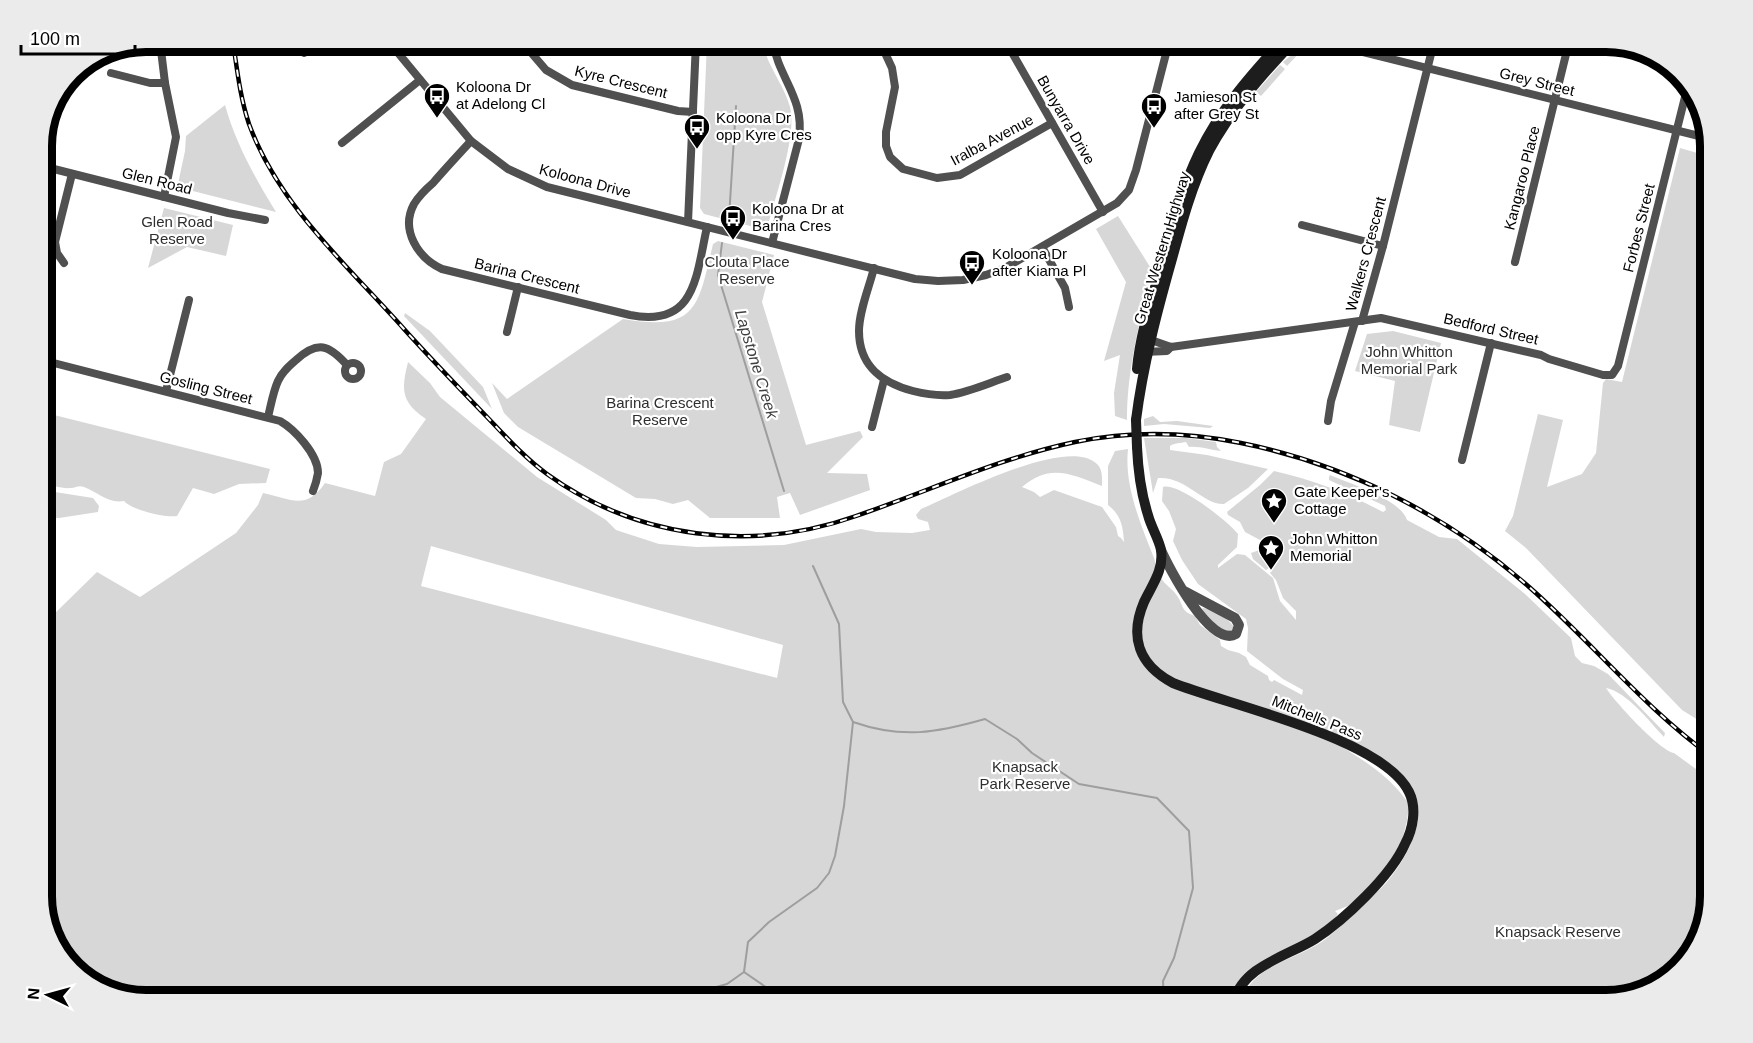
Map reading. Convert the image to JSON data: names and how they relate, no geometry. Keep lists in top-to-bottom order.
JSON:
{
  "streets": {
    "main road": ["Great Western Highway", "Mitchells Pass"],
    "street": [
      "Kyre Crescent",
      "Grey Street",
      "Bunyarra Drive",
      "Iralba Avenue",
      "Kangaroo Place",
      "Glen Road",
      "Koloona Drive",
      "Forbes Street",
      "Walkers Crescent",
      "Barina Crescent",
      "Bedford Street",
      "Gosling Street"
    ]
  },
  "crossings": [
    ["Grey Street", "Kangaroo Place"],
    ["Grey Street", "Forbes Street"],
    ["Grey Street", "Walkers Crescent"],
    ["Bunyarra Drive", "Iralba Avenue"],
    ["Bunyarra Drive", "Koloona Drive"],
    ["Koloona Drive", "Barina Crescent"],
    ["Forbes Street", "Bedford Street"],
    ["Great Western Highway", "Walkers Crescent"],
    ["Great Western Highway", "Mitchells Pass"],
    ["Walkers Crescent", "Bedford Street"]
  ],
  "water": ["Lapstone Creek"],
  "parks": [
    "Glen Road Reserve",
    "Clouta Place Reserve",
    "John Whitton Memorial Park",
    "Barina Crescent Reserve",
    "Knapsack Park Reserve",
    "Knapsack Reserve"
  ],
  "places": {
    "bus stop": [
      "Koloona Dr at Adelong Cl",
      "Jamieson St after Grey St",
      "Koloona Dr opp Kyre Cres",
      "Koloona Dr at Barina Cres",
      "Koloona Dr after Kiama Pl"
    ],
    "place": ["Gate Keeper's Cottage", "John Whitton Memorial"]
  },
  "scale_bar": "100 m",
  "north": "left"
}
